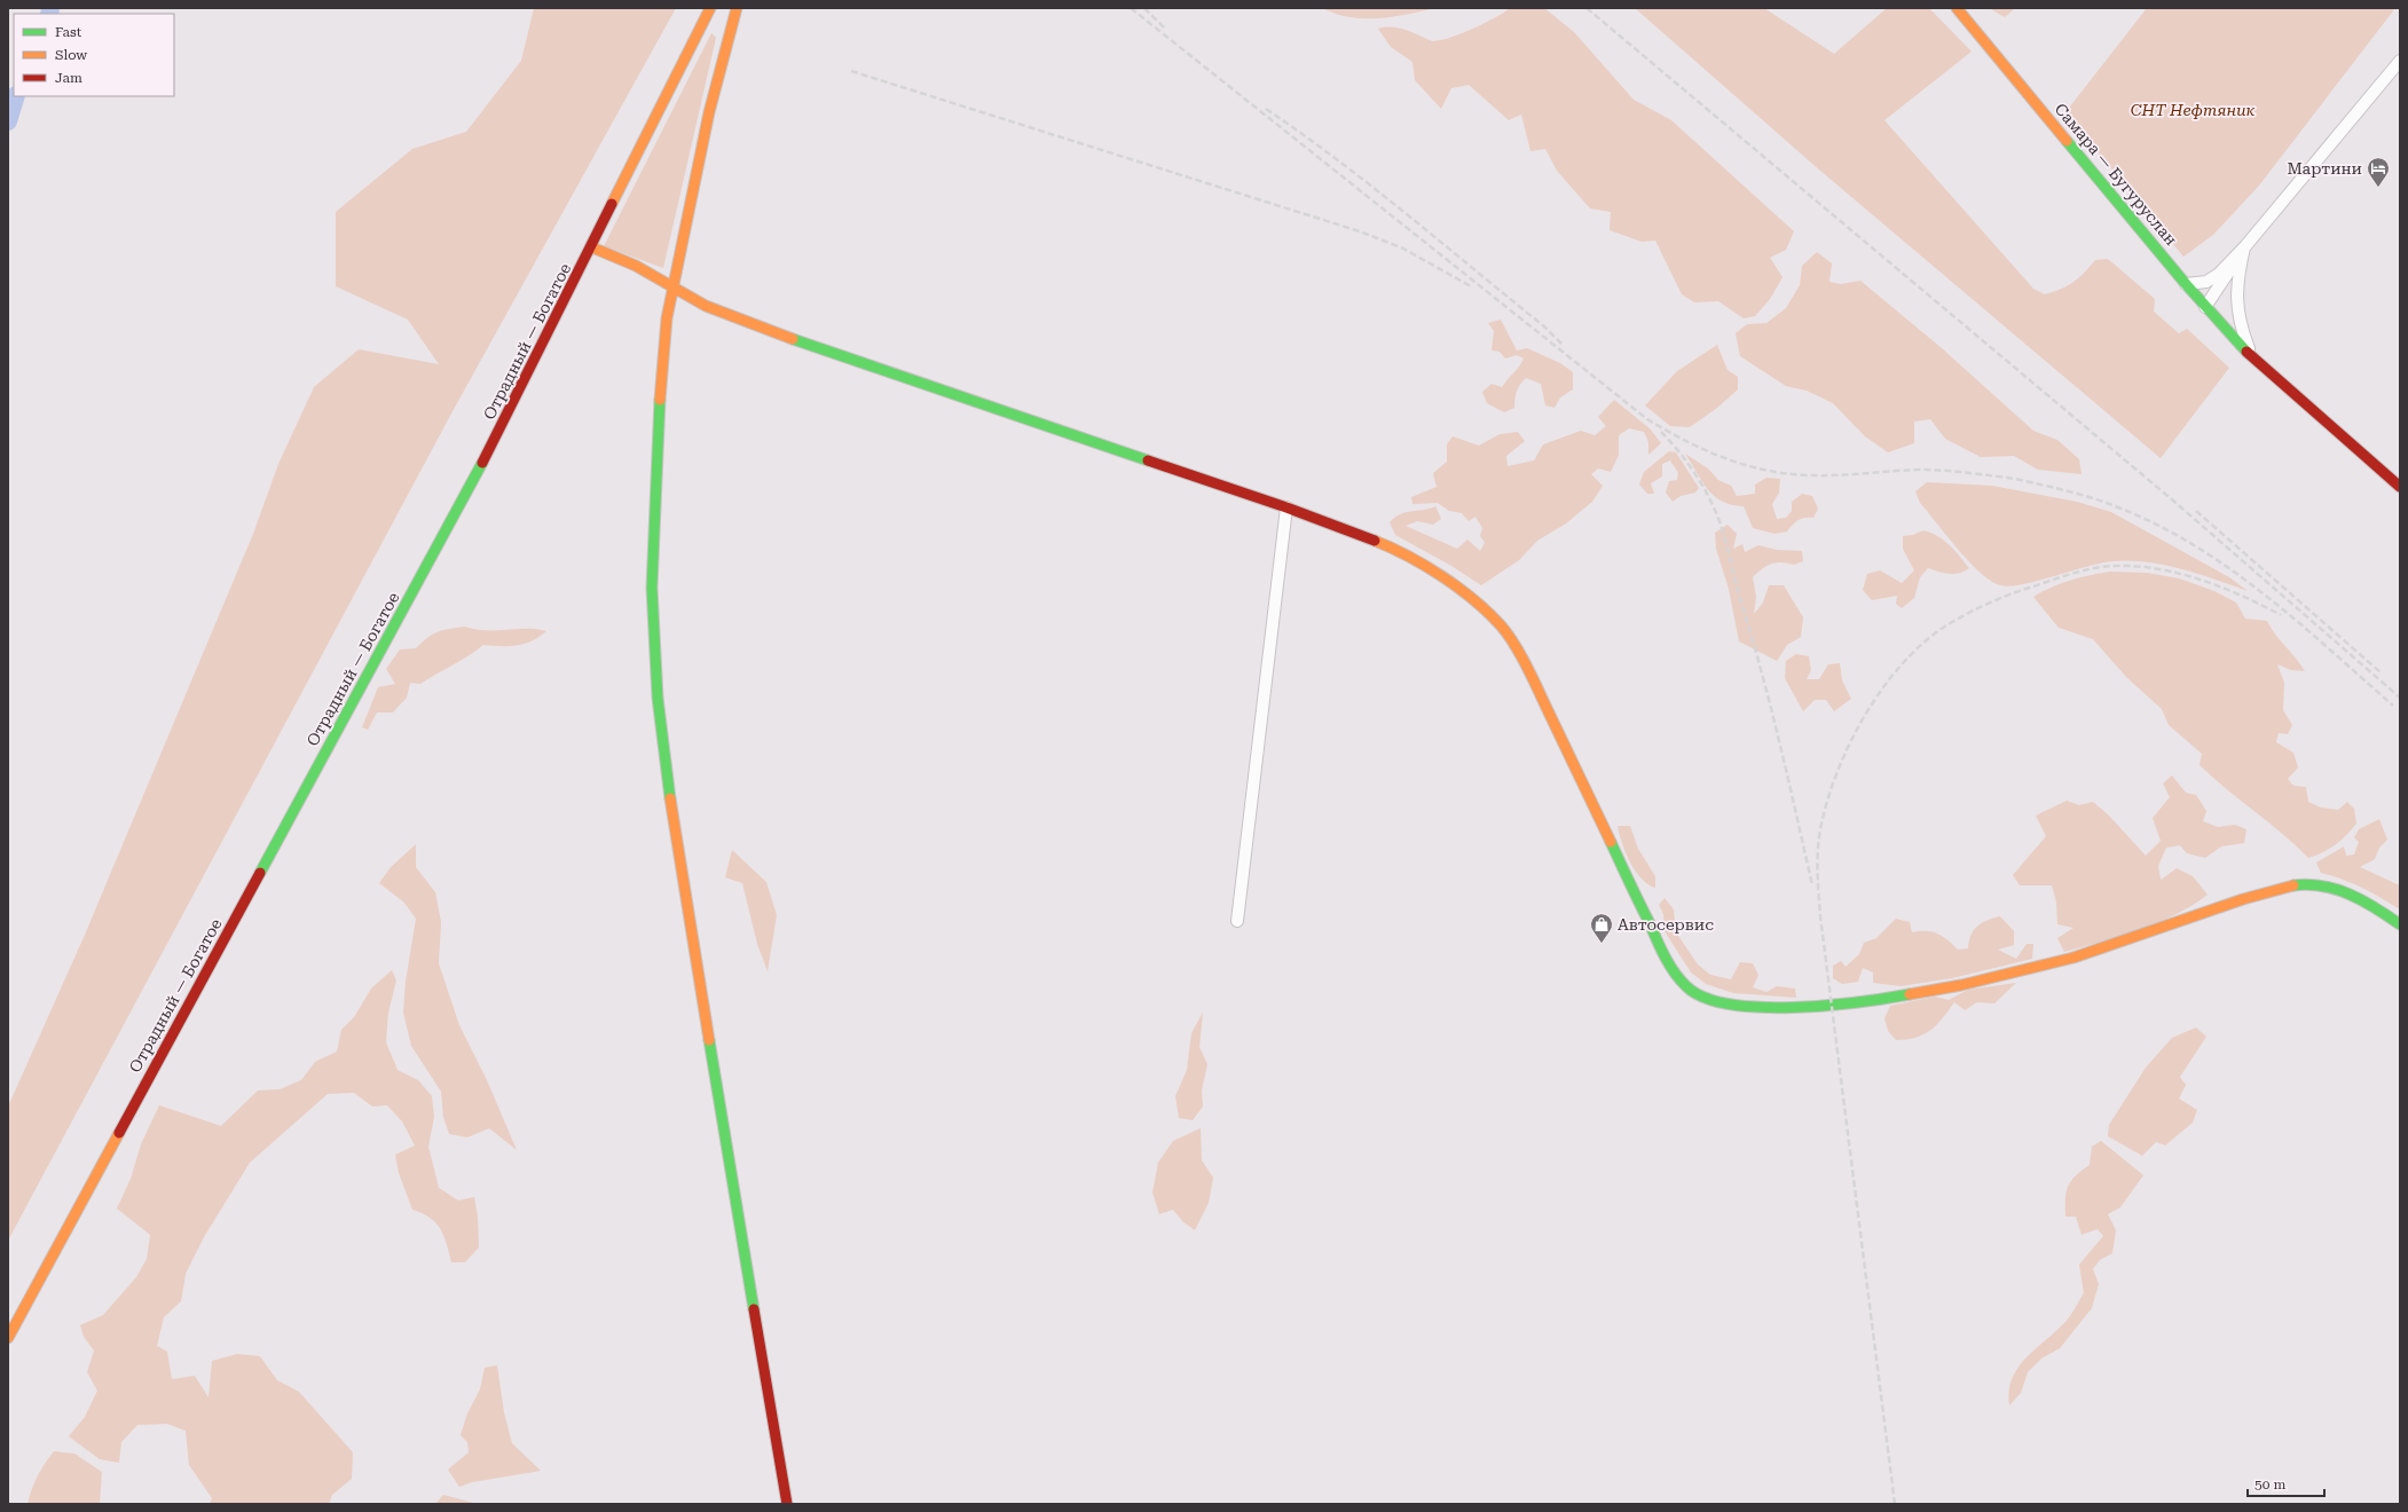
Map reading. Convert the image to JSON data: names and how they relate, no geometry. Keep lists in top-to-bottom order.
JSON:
{
  "streets": {
    "street": ["Самара — Бугуруслан", "Отрадный — Богатое"]
  },
  "parks": ["СНТ Нефтяник"],
  "places": {
    "hotel": ["Мартини"],
    "shop": ["Автосервис"]
  },
  "legend": ["Fast", "Slow", "Jam"],
  "scale_bar": "50 m"
}
